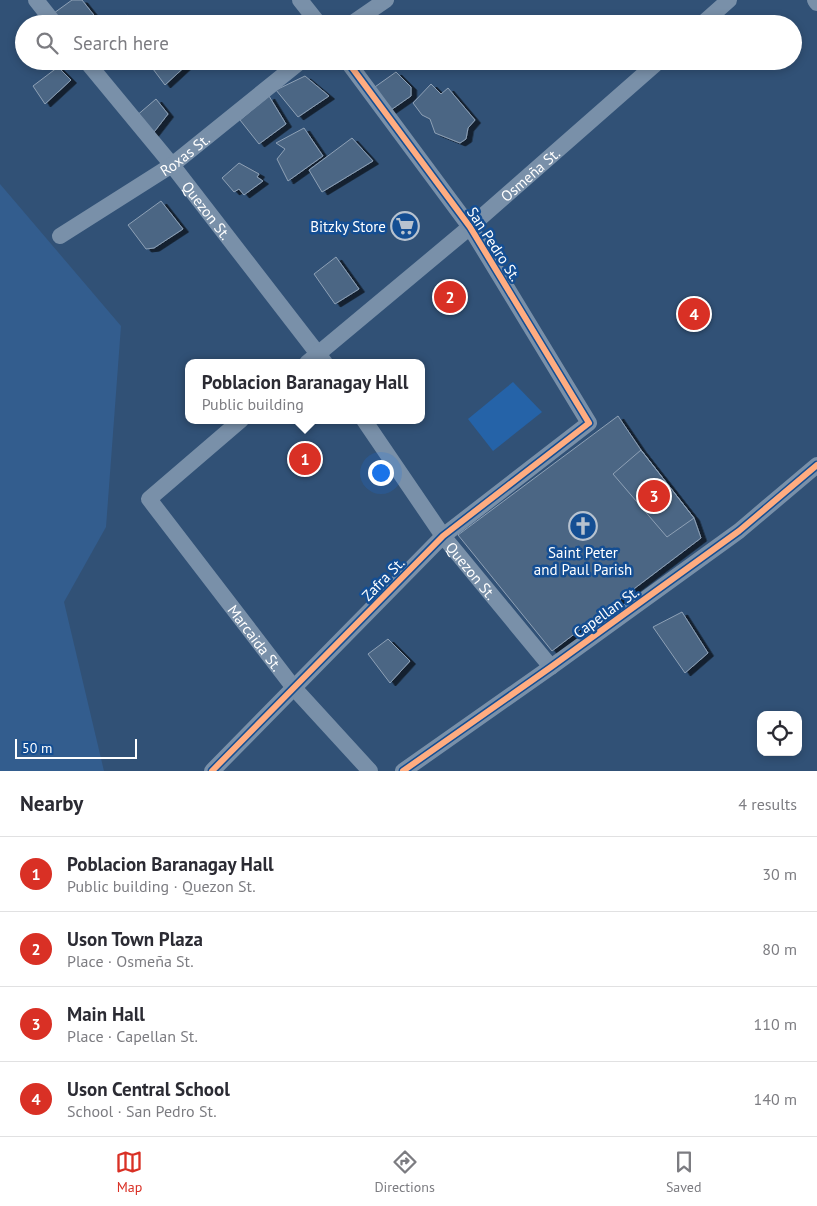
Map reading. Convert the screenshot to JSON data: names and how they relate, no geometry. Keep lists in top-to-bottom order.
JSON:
{
  "streets": {
    "street": [
      "Roxas St.",
      "Osmeña St.",
      "Quezon St.",
      "San Pedro St.",
      "Zafra St.",
      "Capellan St.",
      "Marcaida St."
    ]
  },
  "crossings": [
    ["Roxas St.", "Quezon St."],
    ["Osmeña St.", "San Pedro St."],
    ["Quezon St.", "Zafra St."],
    ["Quezon St.", "Capellan St."],
    ["San Pedro St.", "Zafra St."],
    ["Zafra St.", "Marcaida St."]
  ],
  "places": {
    "supermarket": ["Bitzky Store"],
    "church": ["Saint Peter and Paul Parish"]
  },
  "scale_bar": "50 m",
  "page": {
    "search": "Search here",
    "pins": [
      "2",
      "4",
      "1",
      "3"
    ],
    "popup": ["Poblacion Baranagay Hall", "Public building"],
    "scale": "50 m",
    "heading": ["Nearby", "4 results"],
    "list": [
      {
        "mark": "1",
        "name": "Poblacion Baranagay Hall",
        "note": "Public building · Quezon St.",
        "value": "30 m"
      },
      {
        "mark": "2",
        "name": "Uson Town Plaza",
        "note": "Place · Osmeña St.",
        "value": "80 m"
      },
      {
        "mark": "3",
        "name": "Main Hall",
        "note": "Place · Capellan St.",
        "value": "110 m"
      },
      {
        "mark": "4",
        "name": "Uson Central School",
        "note": "School · San Pedro St.",
        "value": "140 m"
      }
    ],
    "nav": ["Map", "Directions", "Saved"]
  }
}
